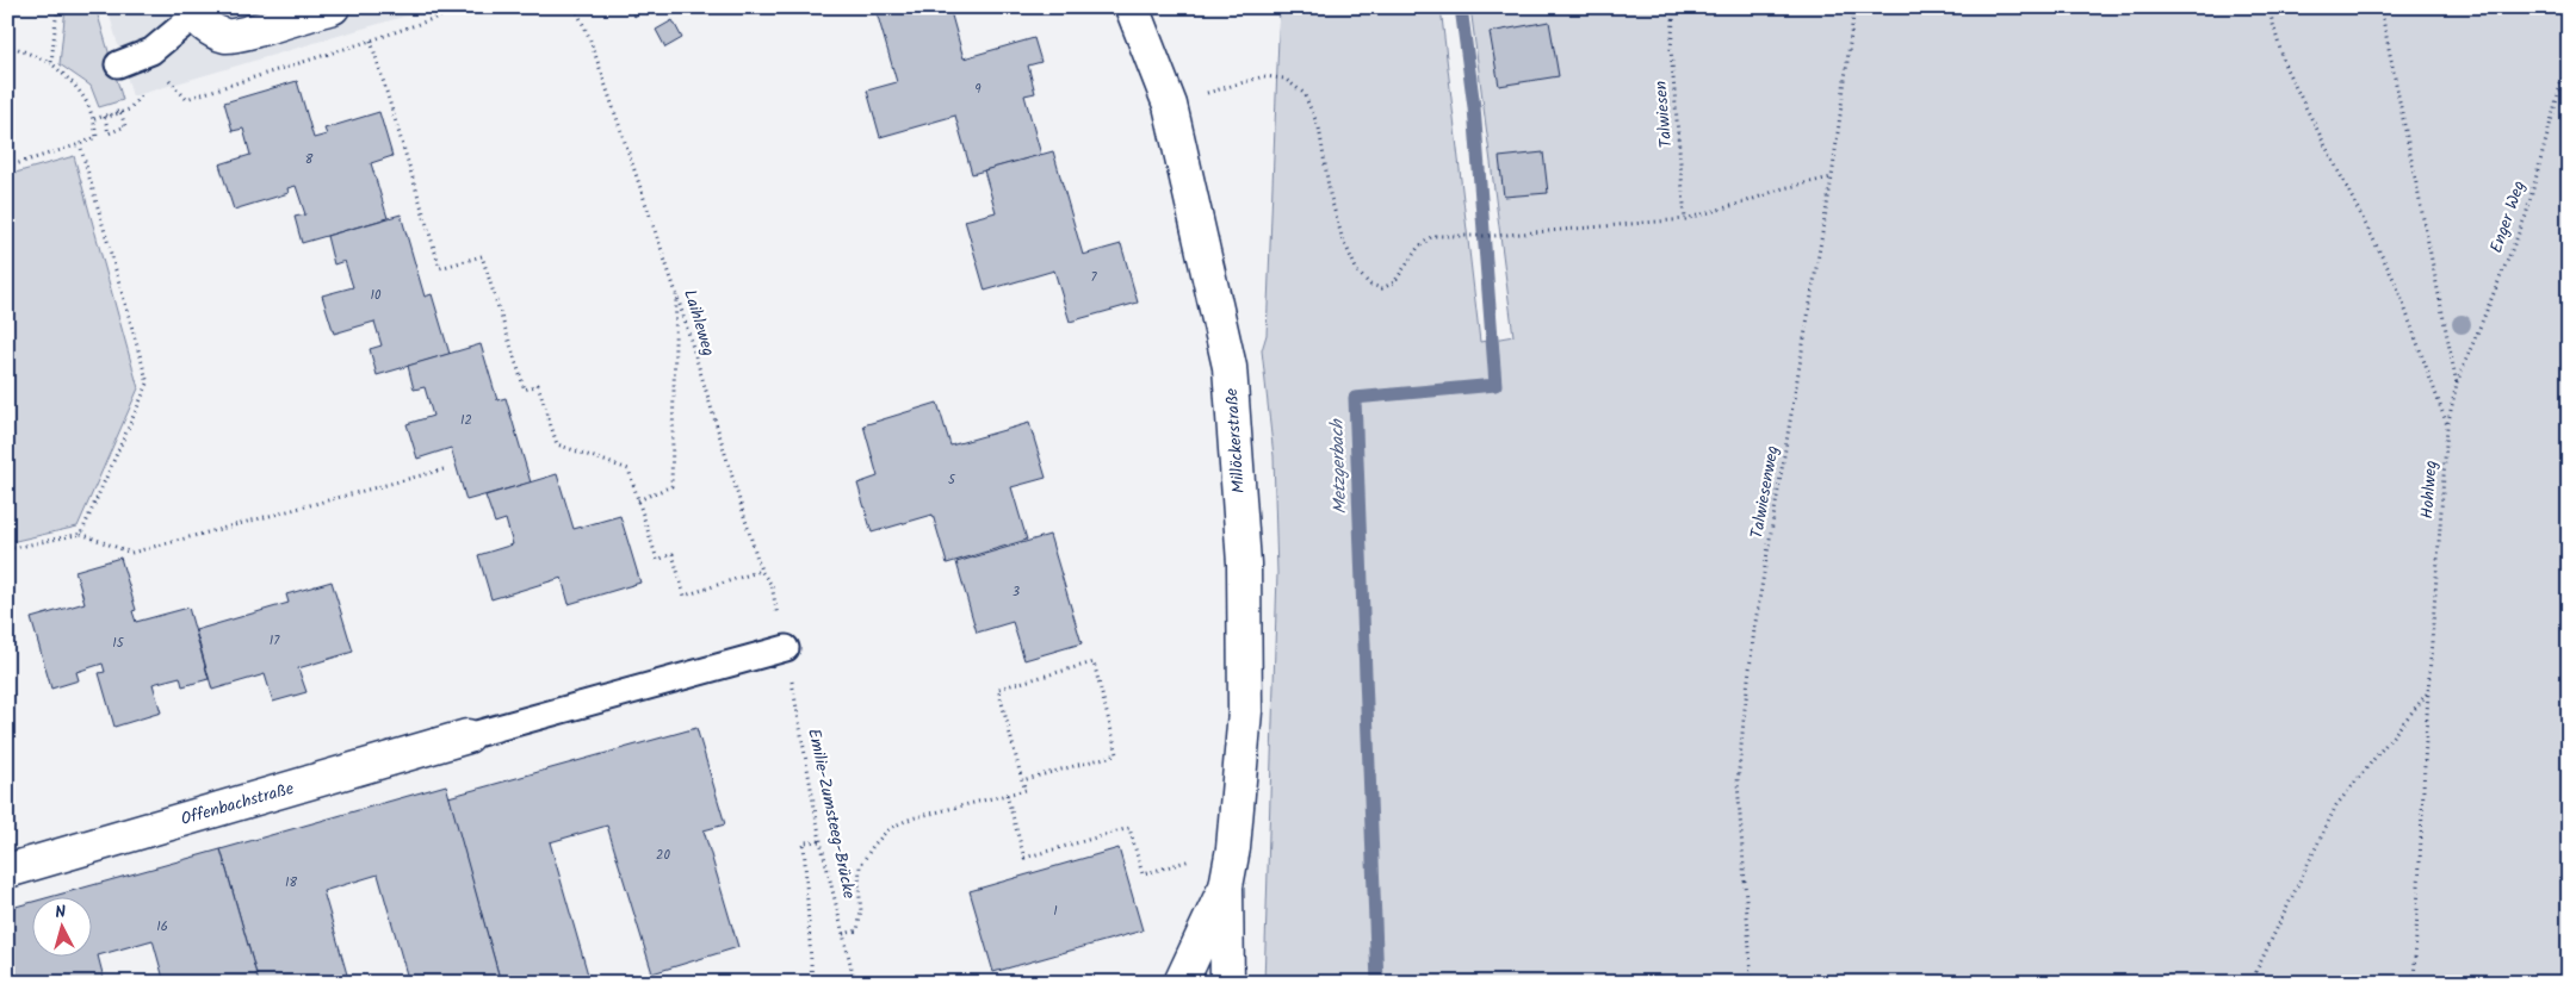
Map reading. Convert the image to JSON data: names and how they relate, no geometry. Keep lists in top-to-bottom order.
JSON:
{
  "streets": {
    "street": ["Millöckerstraße", "Offenbachstraße"],
    "path": [
      "Talwiesen",
      "Enger Weg",
      "Laihleweg",
      "Hohlweg",
      "Talwiesenweg",
      "Emilie-Zumsteeg-Brücke"
    ]
  },
  "crossings": [
    ["Enger Weg", "Hohlweg"],
    ["Laihleweg", "Emilie-Zumsteeg-Brücke"]
  ],
  "water": ["Metzgerbach"],
  "house_numbers": [
    "9",
    "8",
    "7",
    "10",
    "12",
    "5",
    "3",
    "17",
    "15",
    "20",
    "18",
    "1",
    "16"
  ],
  "north": "top"
}
